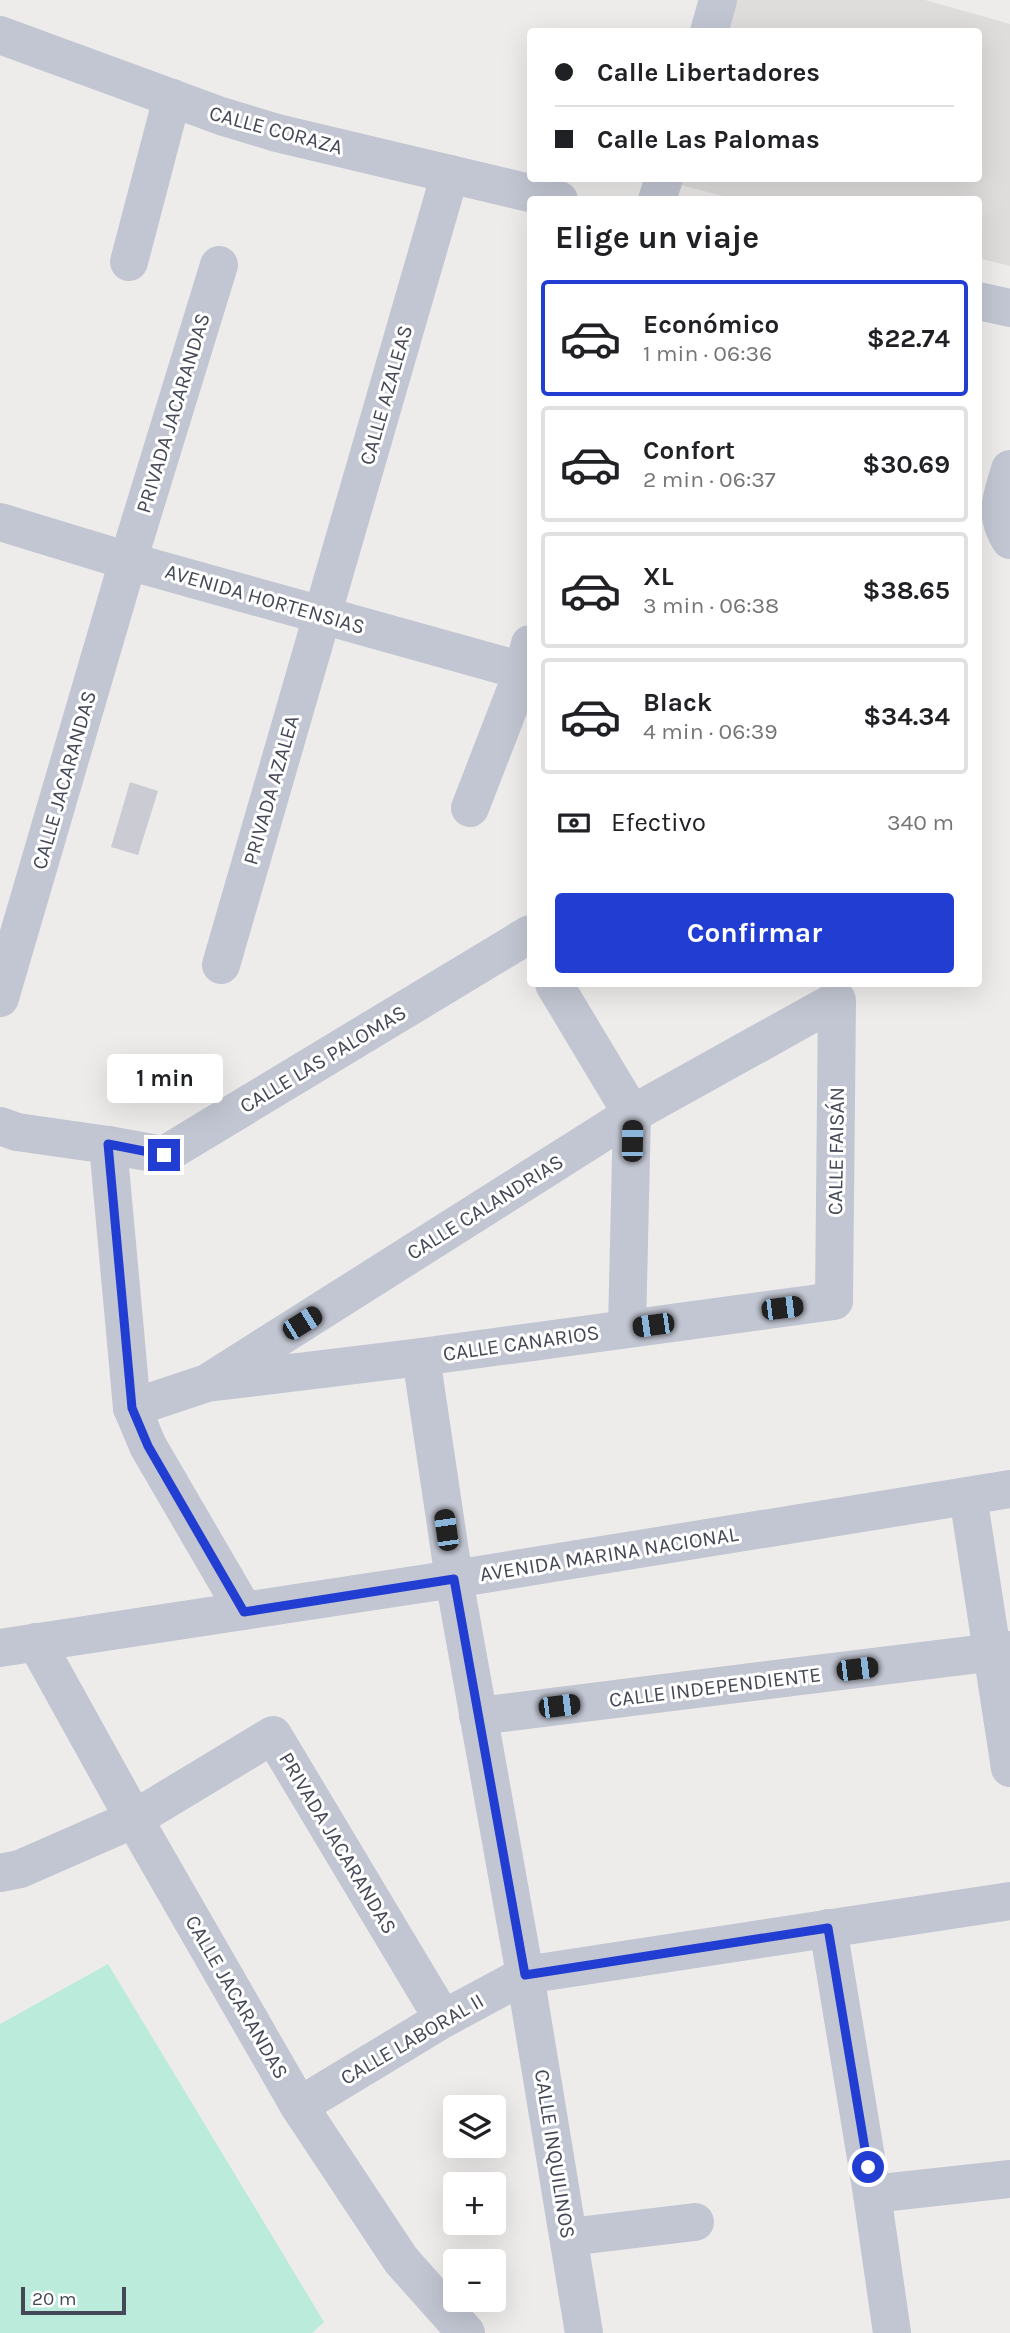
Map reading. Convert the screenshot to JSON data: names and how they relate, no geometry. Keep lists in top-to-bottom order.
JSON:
{
  "streets": {
    "street": [
      "CALLE CORAZA",
      "CALLE AZALEAS",
      "PRIVADA JACARANDAS",
      "AVENIDA HORTENSIAS",
      "CALLE JACARANDAS",
      "PRIVADA AZALEA",
      "CALLE LAS PALOMAS",
      "CALLE FAISÁN",
      "CALLE CALANDRIAS",
      "CALLE CANARIOS",
      "AVENIDA MARINA NACIONAL",
      "CALLE INDEPENDIENTE",
      "CALLE LABORAL II",
      "CALLE INQUILINOS"
    ]
  },
  "crossings": [
    ["CALLE CORAZA", "CALLE AZALEAS"],
    ["CALLE AZALEAS", "AVENIDA HORTENSIAS"],
    ["CALLE AZALEAS", "PRIVADA AZALEA"],
    ["PRIVADA JACARANDAS", "AVENIDA HORTENSIAS"],
    ["PRIVADA JACARANDAS", "CALLE JACARANDAS"],
    ["PRIVADA JACARANDAS", "CALLE LABORAL II"],
    ["AVENIDA HORTENSIAS", "CALLE JACARANDAS"],
    ["AVENIDA HORTENSIAS", "PRIVADA AZALEA"],
    ["CALLE JACARANDAS", "AVENIDA MARINA NACIONAL"],
    ["CALLE JACARANDAS", "CALLE LABORAL II"],
    ["CALLE FAISÁN", "CALLE CALANDRIAS"],
    ["CALLE FAISÁN", "CALLE CANARIOS"],
    ["CALLE CALANDRIAS", "CALLE CANARIOS"],
    ["CALLE CANARIOS", "CALLE INQUILINOS"],
    ["AVENIDA MARINA NACIONAL", "CALLE INQUILINOS"],
    ["CALLE INDEPENDIENTE", "CALLE INQUILINOS"],
    ["CALLE LABORAL II", "CALLE INQUILINOS"]
  ],
  "scale_bar": "20 m",
  "page": {
    "banner": ["Calle Libertadores", "Calle Las Palomas"],
    "heading": "Elige un viaje",
    "list": [
      {
        "name": "Económico",
        "note": "1 min · 06:36",
        "value": "$22.74"
      },
      {
        "name": "Confort",
        "note": "2 min · 06:37",
        "value": "$30.69"
      },
      {
        "name": "XL",
        "note": "3 min · 06:38",
        "value": "$38.65"
      },
      {
        "name": "Black",
        "note": "4 min · 06:39",
        "value": "$34.34"
      }
    ],
    "pay": ["Efectivo", "340 m"],
    "buttons": "Confirmar",
    "bubble": "1 min",
    "map_buttons": ["+", "−"],
    "scale": "20 m"
  }
}
